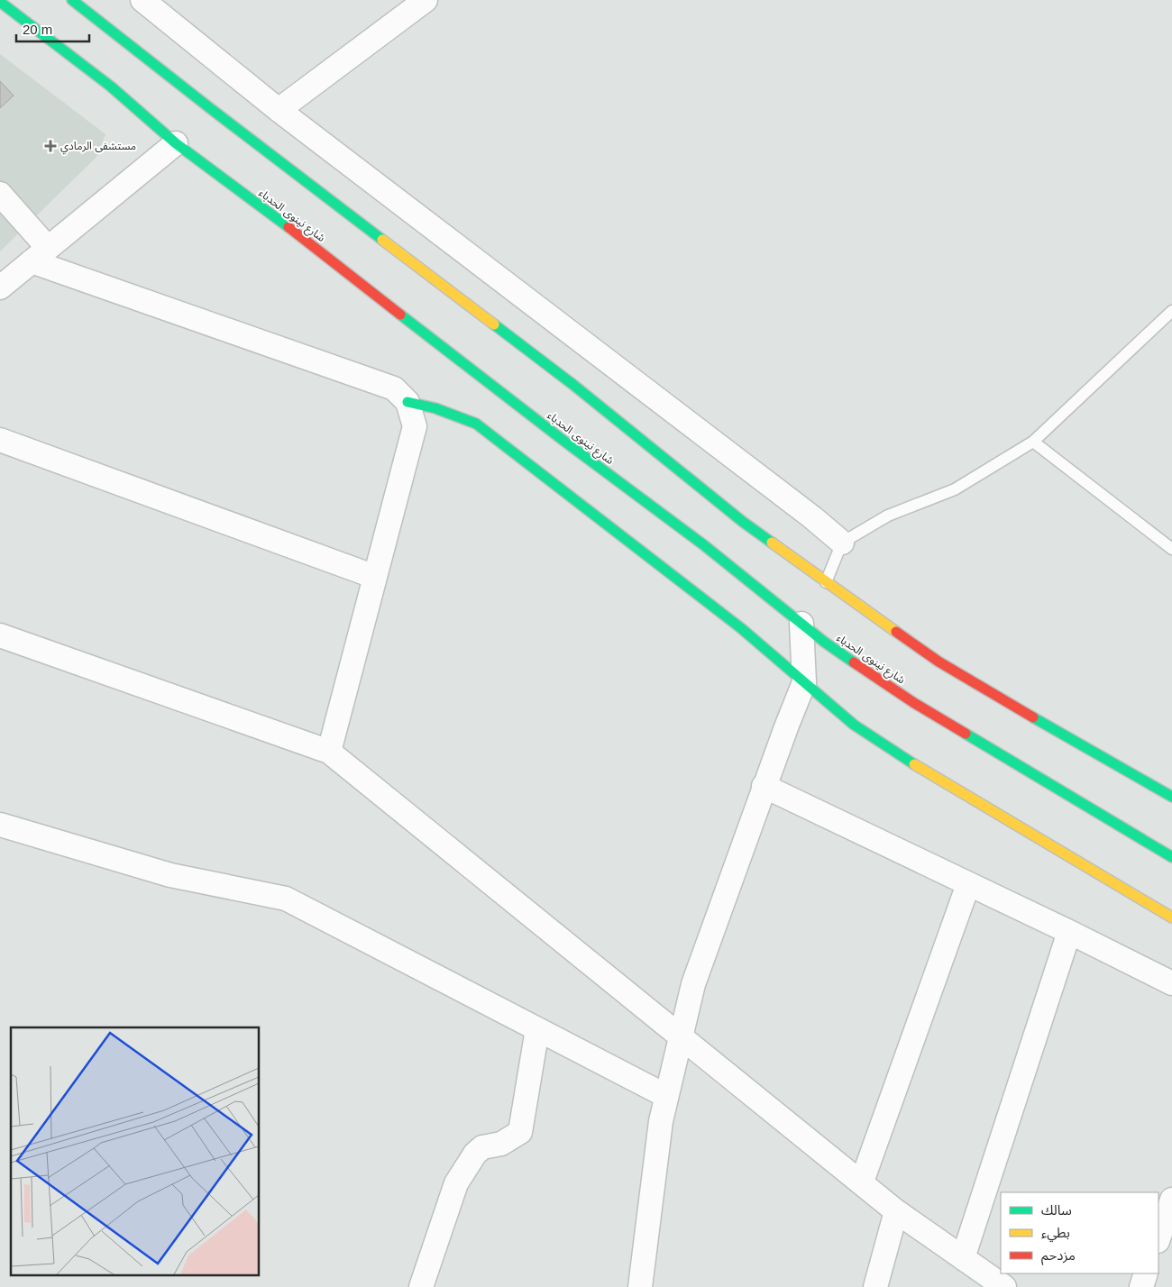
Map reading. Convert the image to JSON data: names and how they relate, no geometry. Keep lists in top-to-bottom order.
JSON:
{
  "streets": {
    "main road": ["شارع نينوى الحدباء"]
  },
  "places": {
    "health": ["مستشفى الرمادي"]
  },
  "legend": ["سالك", "بطيء", "مزدحم"],
  "scale_bar": "20 m"
}
